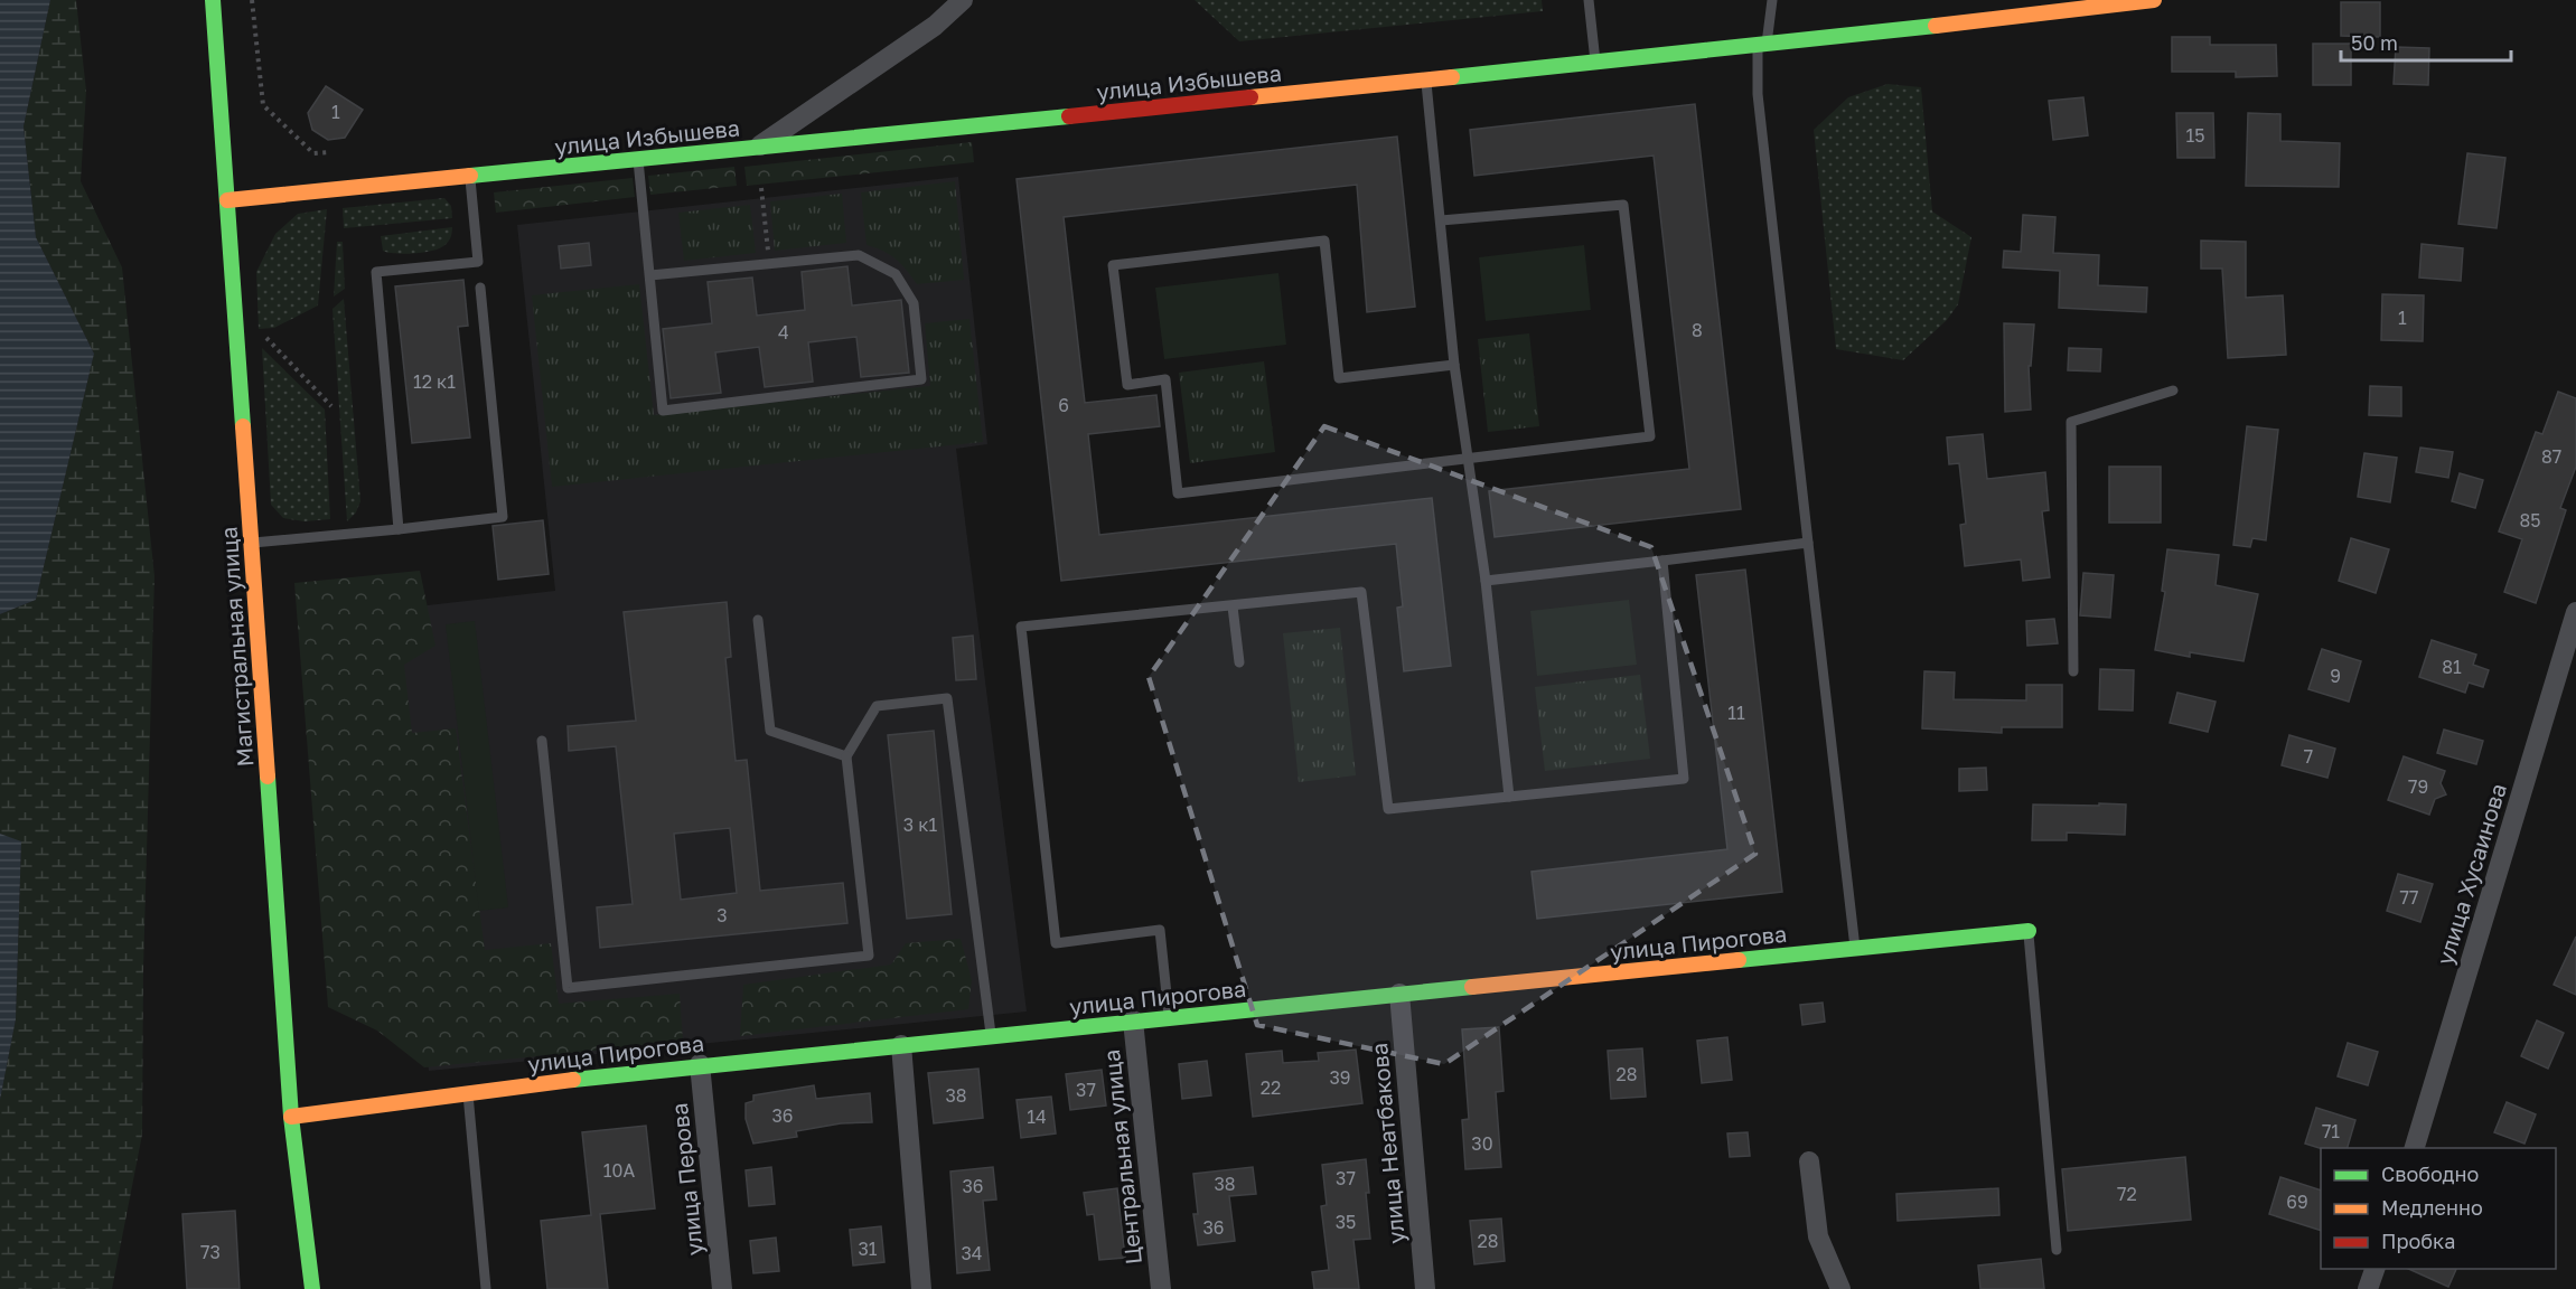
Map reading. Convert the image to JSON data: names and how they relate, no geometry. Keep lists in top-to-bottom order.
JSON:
{
  "streets": {
    "street": [
      "улица Избышева",
      "Магистральная улица",
      "улица Хусаинова",
      "улица Пирогова",
      "улица Неатбакова",
      "Центральная улица",
      "улица Перова"
    ]
  },
  "crossings": [
    ["улица Избышева", "Магистральная улица"],
    ["Магистральная улица", "улица Пирогова"],
    ["улица Пирогова", "улица Неатбакова"],
    ["улица Пирогова", "Центральная улица"],
    ["улица Пирогова", "улица Перова"]
  ],
  "house_numbers": [
    "1",
    "15",
    "1",
    "8",
    "4",
    "12 к1",
    "6",
    "87",
    "85",
    "81",
    "9",
    "11",
    "7",
    "79",
    "3 к1",
    "77",
    "3",
    "28",
    "39",
    "22",
    "37",
    "38",
    "36",
    "14",
    "71",
    "30",
    "10А",
    "37",
    "38",
    "36",
    "72",
    "69",
    "35",
    "36",
    "28",
    "31",
    "73",
    "34"
  ],
  "legend": ["Свободно", "Медленно", "Пробка"],
  "scale_bar": "50 m"
}
